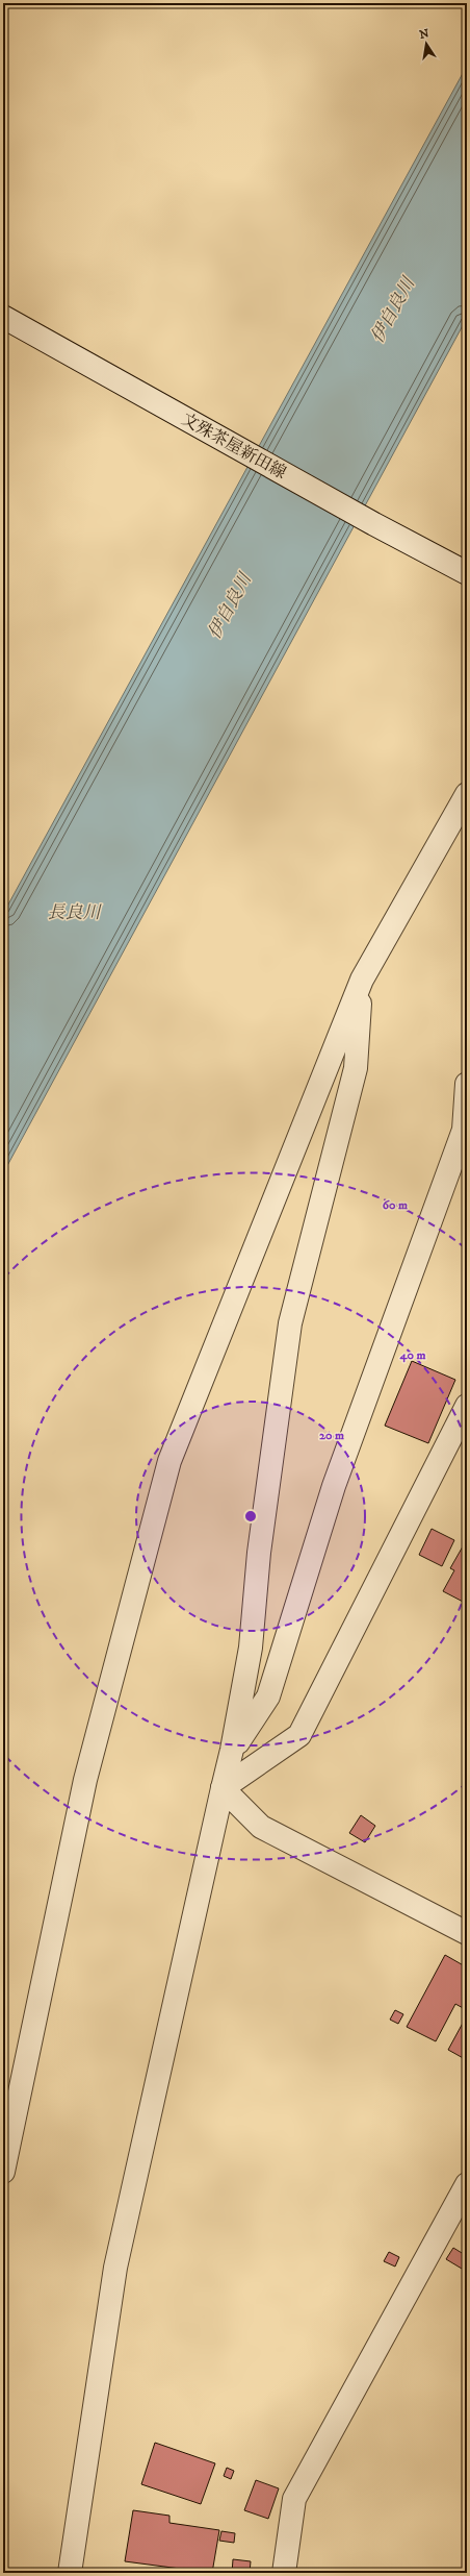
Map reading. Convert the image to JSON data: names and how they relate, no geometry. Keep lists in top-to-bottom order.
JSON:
{
  "streets": {
    "street": ["文殊茶屋新田線"]
  },
  "water": ["伊自良川", "長良川"],
  "north": "top",
  "rings": ["60 m", "40 m", "20 m"]
}
